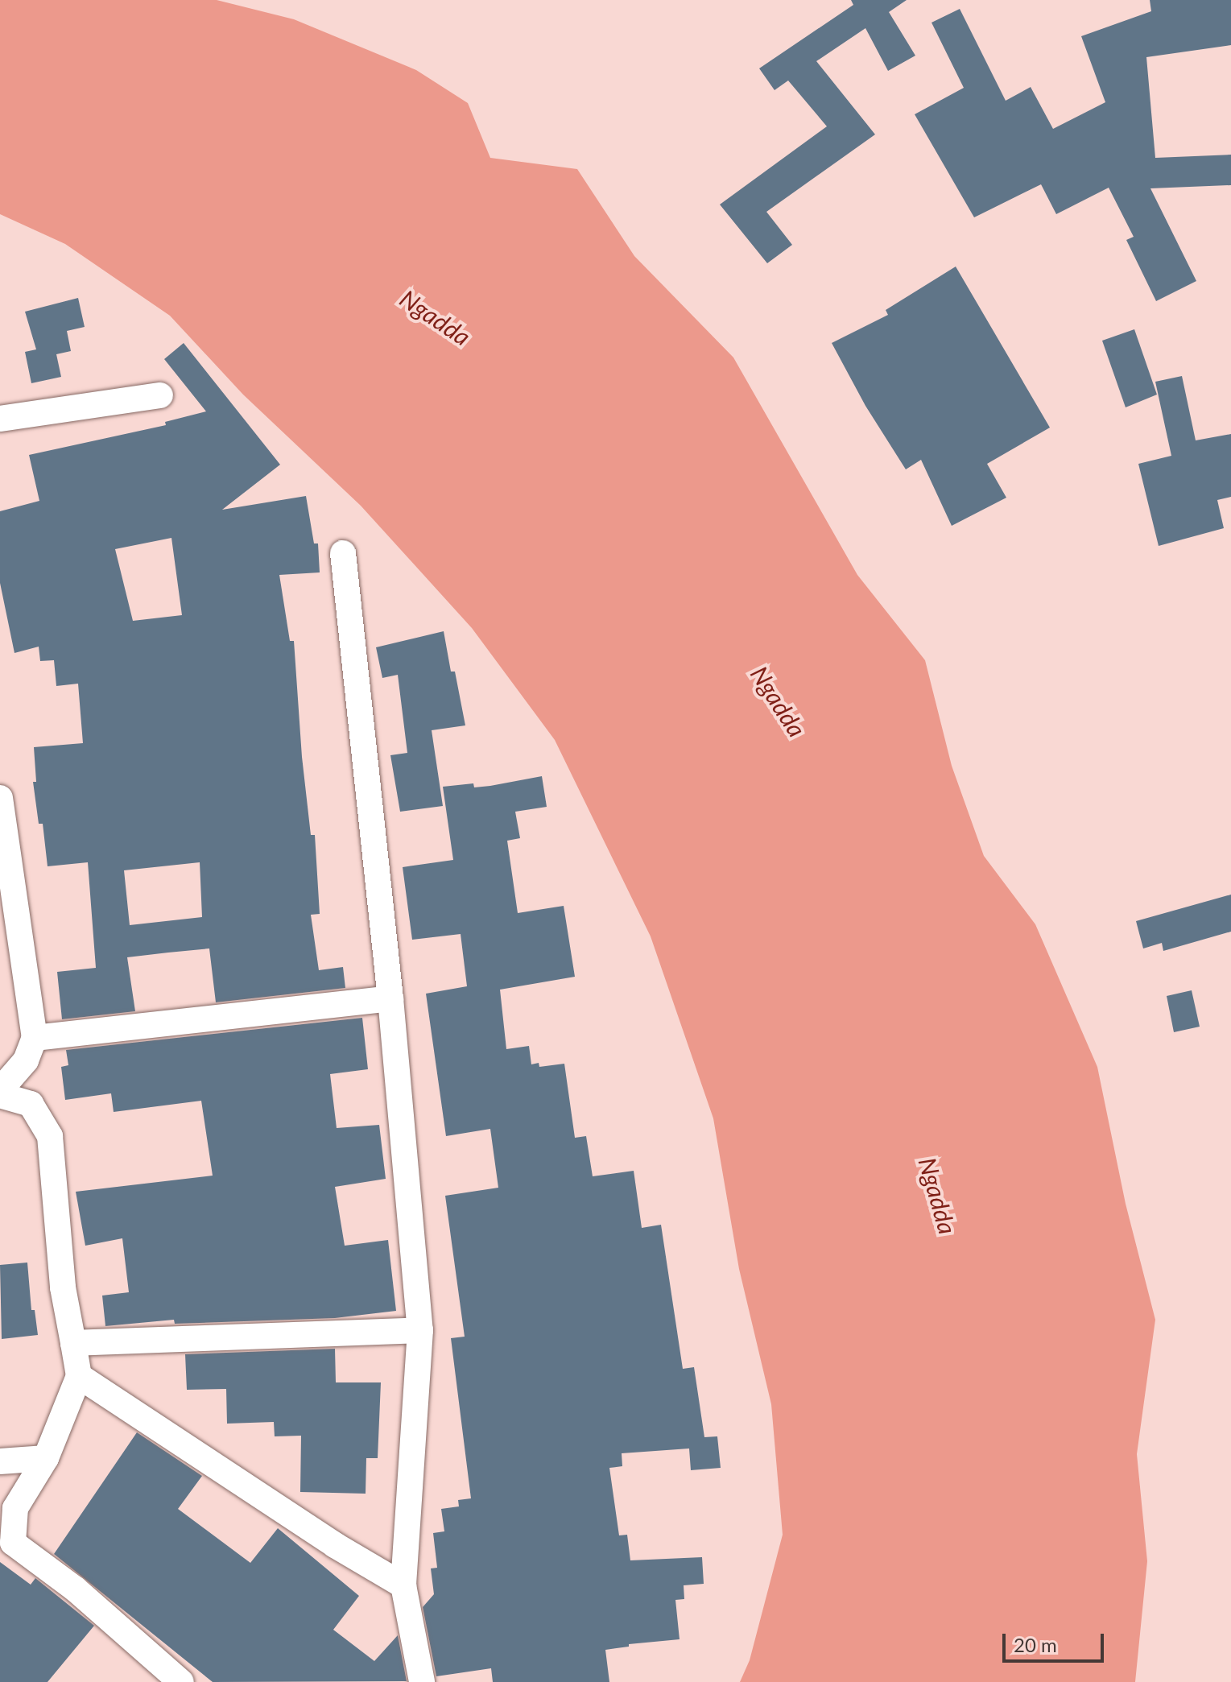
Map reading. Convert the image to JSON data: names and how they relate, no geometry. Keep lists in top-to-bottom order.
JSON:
{
  "water": ["Ngadda"],
  "scale_bar": "20 m"
}
